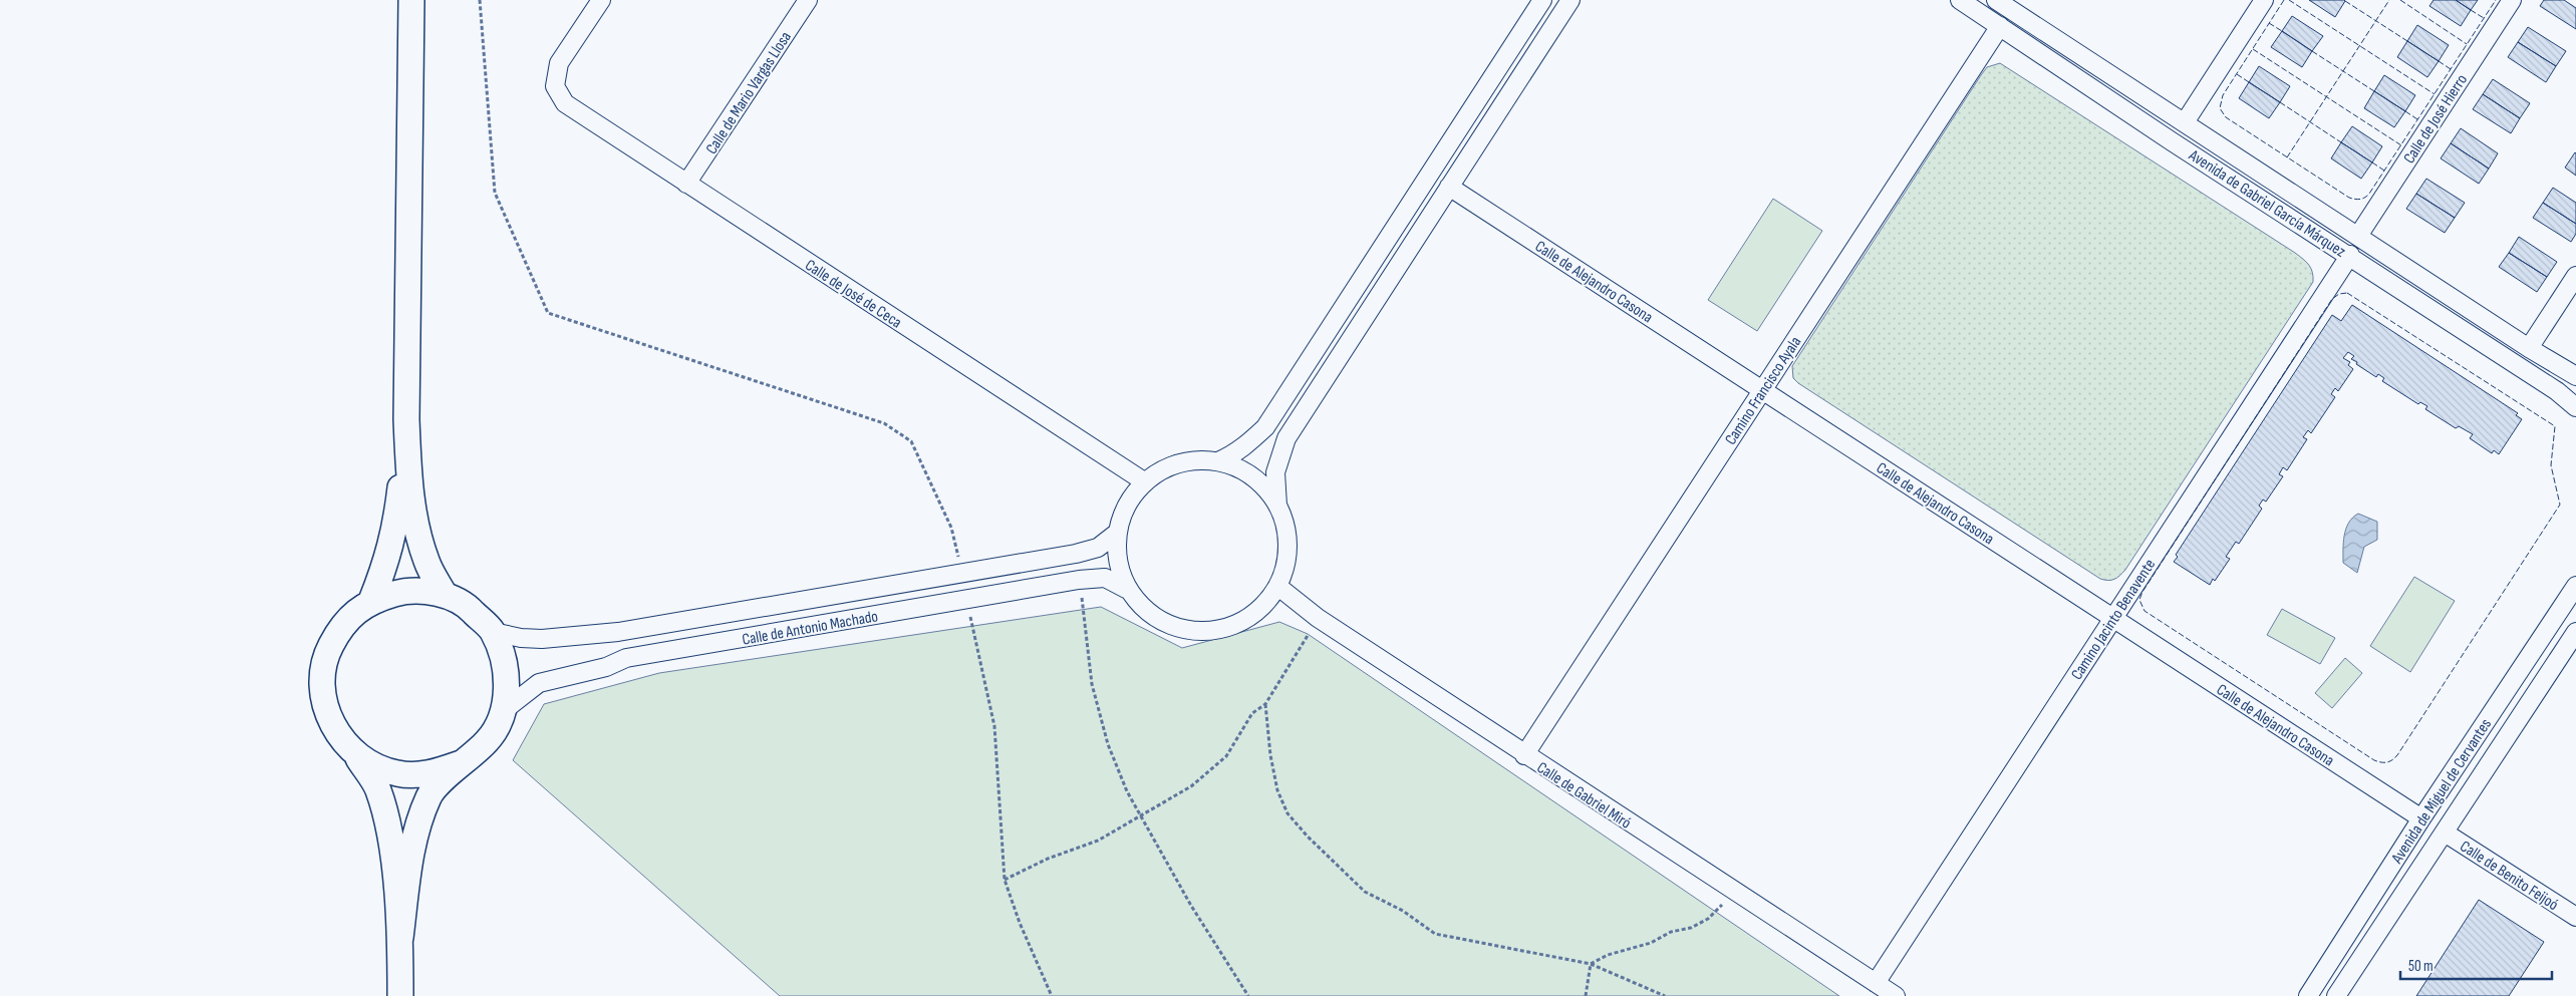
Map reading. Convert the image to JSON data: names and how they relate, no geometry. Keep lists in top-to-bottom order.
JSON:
{
  "streets": {
    "street": [
      "Calle de Mario Vargas Llosa",
      "Calle de José Hierro",
      "Avenida de Gabriel García Márquez",
      "Calle de Alejandro Casona",
      "Calle de José de Ceca",
      "Camino Francisco Ayala",
      "Camino Jacinto Benavente",
      "Calle de Antonio Machado",
      "Avenida de Miguel de Cervantes",
      "Calle de Gabriel Miró",
      "Calle de Benito Feijoó"
    ]
  },
  "crossings": [
    ["Calle de Mario Vargas Llosa", "Calle de José de Ceca"],
    ["Calle de José Hierro", "Avenida de Gabriel García Márquez"],
    ["Avenida de Gabriel García Márquez", "Camino Francisco Ayala"],
    ["Avenida de Gabriel García Márquez", "Camino Jacinto Benavente"],
    ["Calle de Alejandro Casona", "Camino Francisco Ayala"],
    ["Calle de Alejandro Casona", "Camino Jacinto Benavente"],
    ["Calle de Alejandro Casona", "Avenida de Miguel de Cervantes"],
    ["Calle de José de Ceca", "Calle de Antonio Machado"],
    ["Calle de José de Ceca", "Calle de Gabriel Miró"],
    ["Camino Francisco Ayala", "Calle de Gabriel Miró"],
    ["Camino Jacinto Benavente", "Calle de Gabriel Miró"],
    ["Calle de Antonio Machado", "Calle de Gabriel Miró"],
    ["Avenida de Miguel de Cervantes", "Calle de Benito Feijoó"]
  ],
  "scale_bar": "50 m"
}
